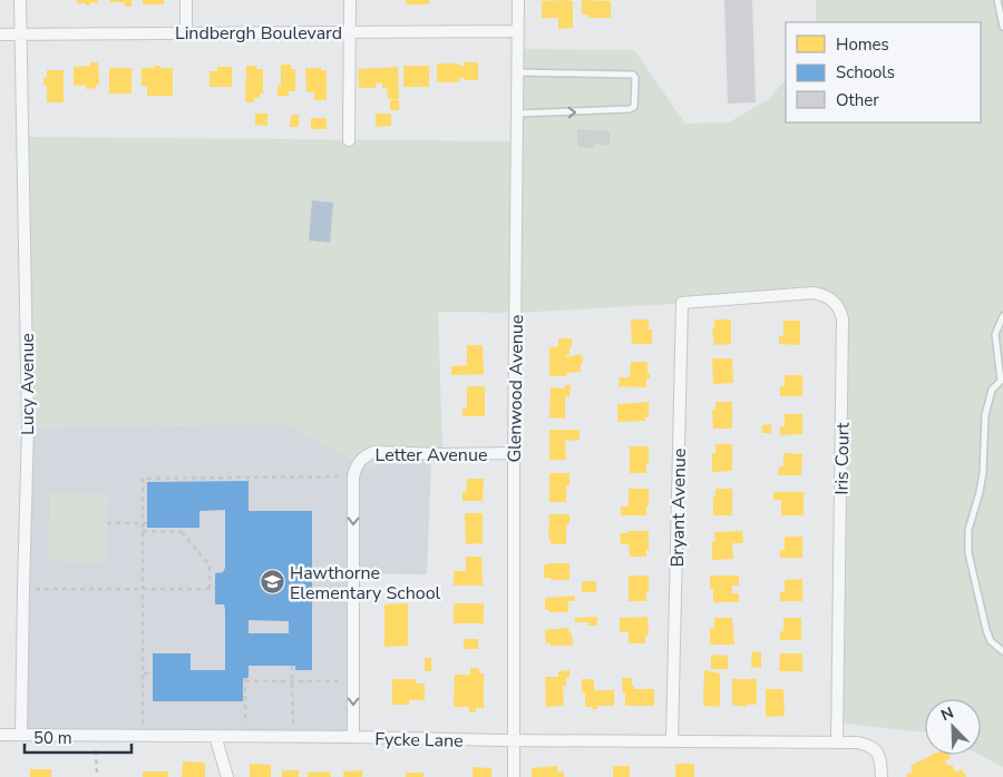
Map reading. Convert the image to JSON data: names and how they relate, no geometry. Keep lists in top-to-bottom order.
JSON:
{
  "streets": {
    "street": [
      "Lindbergh Boulevard",
      "Lucy Avenue",
      "Glenwood Avenue",
      "Letter Avenue",
      "Iris Court",
      "Bryant Avenue",
      "Fycke Lane"
    ]
  },
  "crossings": [
    ["Lindbergh Boulevard", "Lucy Avenue"],
    ["Lindbergh Boulevard", "Glenwood Avenue"],
    ["Lucy Avenue", "Fycke Lane"],
    ["Glenwood Avenue", "Letter Avenue"],
    ["Glenwood Avenue", "Fycke Lane"],
    ["Iris Court", "Bryant Avenue"],
    ["Iris Court", "Fycke Lane"],
    ["Bryant Avenue", "Fycke Lane"]
  ],
  "places": {
    "school or university": ["Hawthorne Elementary School"]
  },
  "legend": ["Homes", "Schools", "Other"],
  "scale_bar": "50 m",
  "north": "top left"
}
